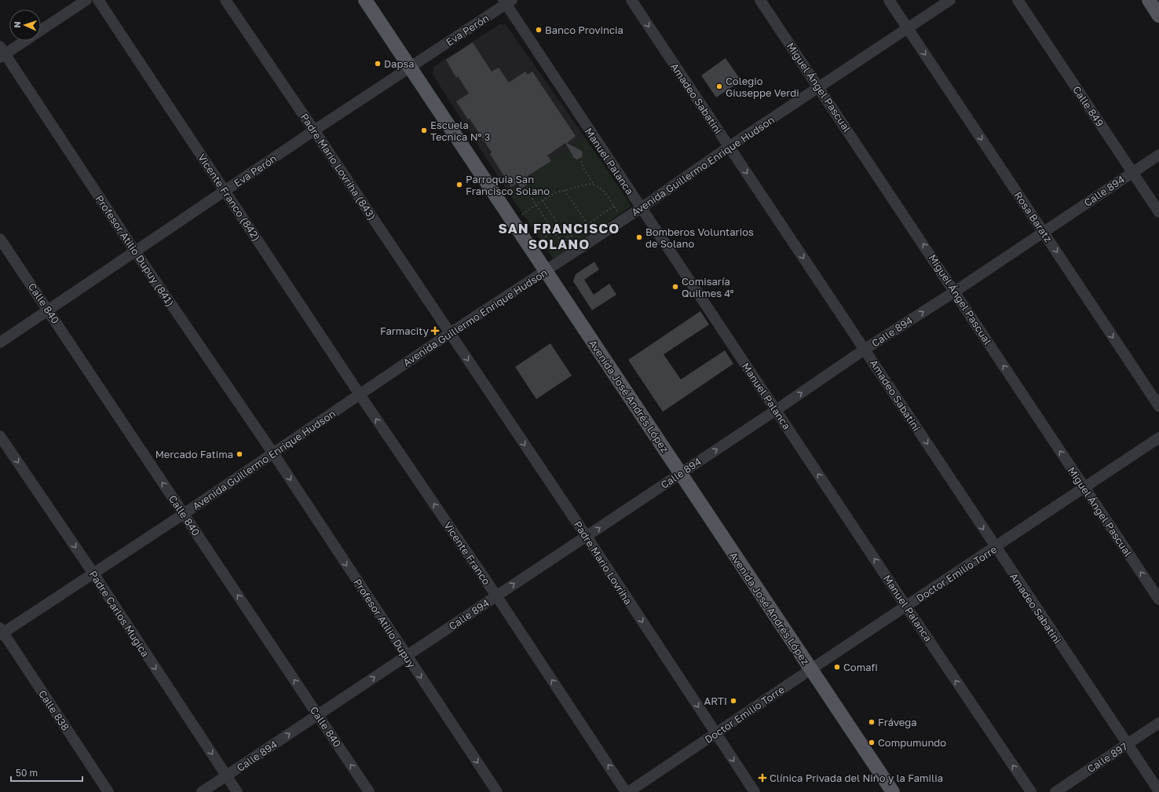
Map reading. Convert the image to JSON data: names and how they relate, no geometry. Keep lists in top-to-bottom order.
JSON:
{
  "streets": {
    "main road": ["Avenida José Andrés López"],
    "street": [
      "Eva Perón",
      "Miguel Ángel Pascual",
      "Amadeo Sabatini",
      "Calle 849",
      "Manuel Palanca",
      "Avenida Guillermo Enrique Hudson",
      "Padre Mario Lovriha (843)",
      "Calle 894",
      "Vicente Franco (842)",
      "Rosa Baratz",
      "Profesor Atilio Dupuy (841)",
      "Calle 840",
      "Vicente Franco",
      "Padre Mario Lovriha",
      "Doctor Emilio Torre",
      "Padre Carlos Mugica",
      "Profesor Atilio Dupuy",
      "Calle 838",
      "Calle 897"
    ]
  },
  "crossings": [
    ["Eva Perón", "Manuel Palanca"],
    ["Eva Perón", "Padre Mario Lovriha (843)"],
    ["Eva Perón", "Vicente Franco (842)"],
    ["Eva Perón", "Profesor Atilio Dupuy (841)"],
    ["Eva Perón", "Calle 840"],
    ["Eva Perón", "Avenida José Andrés López"],
    ["Miguel Ángel Pascual", "Avenida Guillermo Enrique Hudson"],
    ["Miguel Ángel Pascual", "Calle 894"],
    ["Miguel Ángel Pascual", "Doctor Emilio Torre"],
    ["Amadeo Sabatini", "Avenida Guillermo Enrique Hudson"],
    ["Amadeo Sabatini", "Calle 894"],
    ["Amadeo Sabatini", "Doctor Emilio Torre"],
    ["Amadeo Sabatini", "Calle 897"],
    ["Calle 849", "Calle 894"],
    ["Manuel Palanca", "Avenida Guillermo Enrique Hudson"],
    ["Manuel Palanca", "Calle 894"],
    ["Manuel Palanca", "Doctor Emilio Torre"],
    ["Avenida Guillermo Enrique Hudson", "Padre Mario Lovriha (843)"],
    ["Avenida Guillermo Enrique Hudson", "Vicente Franco (842)"],
    ["Avenida Guillermo Enrique Hudson", "Rosa Baratz"],
    ["Avenida Guillermo Enrique Hudson", "Profesor Atilio Dupuy (841)"],
    ["Avenida Guillermo Enrique Hudson", "Calle 840"],
    ["Avenida Guillermo Enrique Hudson", "Avenida José Andrés López"],
    ["Avenida Guillermo Enrique Hudson", "Vicente Franco"],
    ["Avenida Guillermo Enrique Hudson", "Padre Mario Lovriha"],
    ["Avenida Guillermo Enrique Hudson", "Padre Carlos Mugica"],
    ["Avenida Guillermo Enrique Hudson", "Profesor Atilio Dupuy"],
    ["Avenida Guillermo Enrique Hudson", "Calle 838"],
    ["Padre Mario Lovriha (843)", "Padre Mario Lovriha"],
    ["Calle 894", "Rosa Baratz"],
    ["Calle 894", "Calle 840"],
    ["Calle 894", "Avenida José Andrés López"],
    ["Calle 894", "Vicente Franco"],
    ["Calle 894", "Padre Mario Lovriha"],
    ["Calle 894", "Padre Carlos Mugica"],
    ["Calle 894", "Profesor Atilio Dupuy"],
    ["Vicente Franco (842)", "Vicente Franco"],
    ["Profesor Atilio Dupuy (841)", "Profesor Atilio Dupuy"],
    ["Avenida José Andrés López", "Doctor Emilio Torre"],
    ["Vicente Franco", "Doctor Emilio Torre"],
    ["Padre Mario Lovriha", "Doctor Emilio Torre"]
  ],
  "one_way": [
    "Miguel Ángel Pascual",
    "Amadeo Sabatini",
    "Manuel Palanca",
    "Calle 894",
    "Rosa Baratz",
    "Calle 840",
    "Vicente Franco",
    "Padre Mario Lovriha",
    "Padre Carlos Mugica",
    "Profesor Atilio Dupuy"
  ],
  "districts": ["SAN FRANCISCO SOLANO"],
  "places": {
    "other": [
      "Banco Provincia",
      "Dapsa",
      "Colegio Giuseppe Verdi",
      "Escuela Tecnica Nº 3",
      "Parroquia San Francisco Solano",
      "Bomberos Voluntarios de Solano",
      "Comisaría Quilmes 4°",
      "Mercado Fatima",
      "Comafi",
      "ARTI",
      "Frávega",
      "Compumundo"
    ],
    "health": ["Farmacity", "Clínica Privada del Niño y la Familia"]
  },
  "scale_bar": "50 m",
  "north": "left"
}
